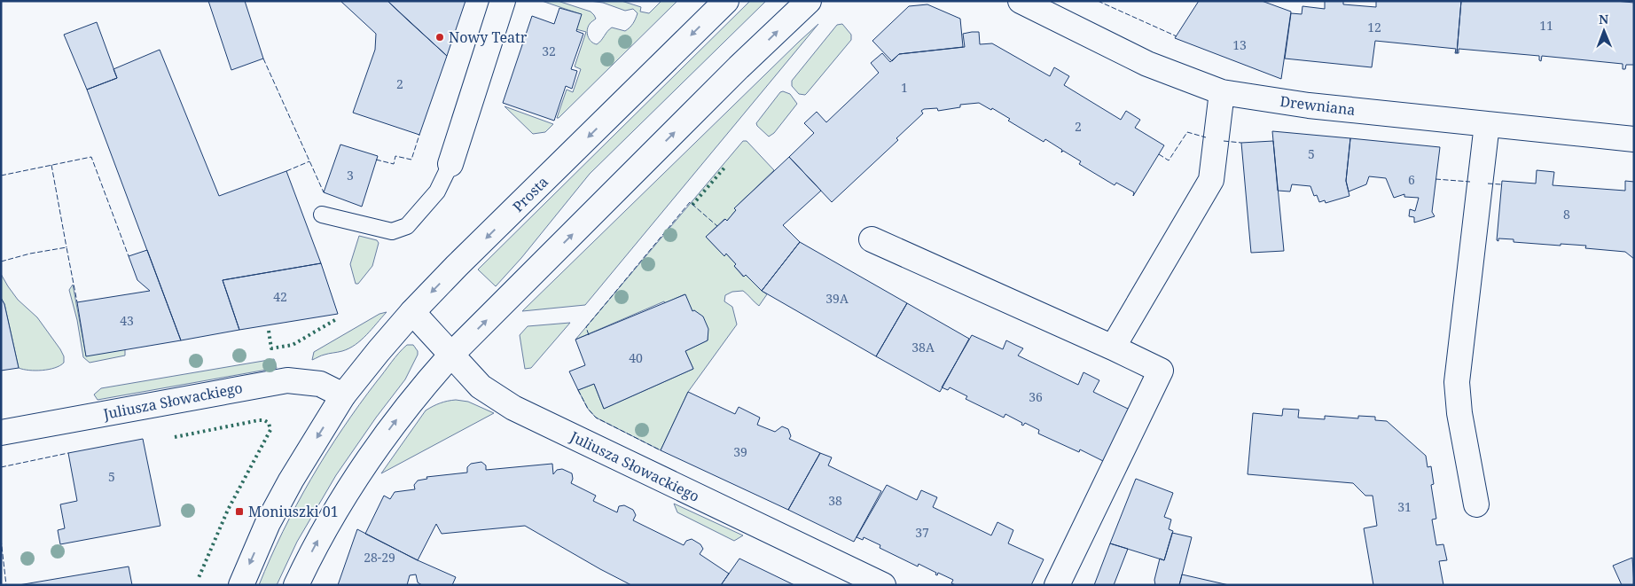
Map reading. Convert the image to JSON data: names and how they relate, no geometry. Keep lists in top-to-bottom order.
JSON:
{
  "streets": {
    "street": ["Drewniana", "Prosta", "Juliusza Słowackiego"]
  },
  "crossings": [
    ["Prosta", "Juliusza Słowackiego"]
  ],
  "places": {
    "other": ["Nowy Teatr"],
    "transit": ["Moniuszki 01"]
  },
  "house_numbers": [
    "11",
    "12",
    "13",
    "32",
    "2",
    "1",
    "2",
    "5",
    "3",
    "6",
    "8",
    "42",
    "39A",
    "43",
    "38A",
    "40",
    "36",
    "39",
    "5",
    "38",
    "31",
    "37",
    "28-29"
  ],
  "north": "top"
}
